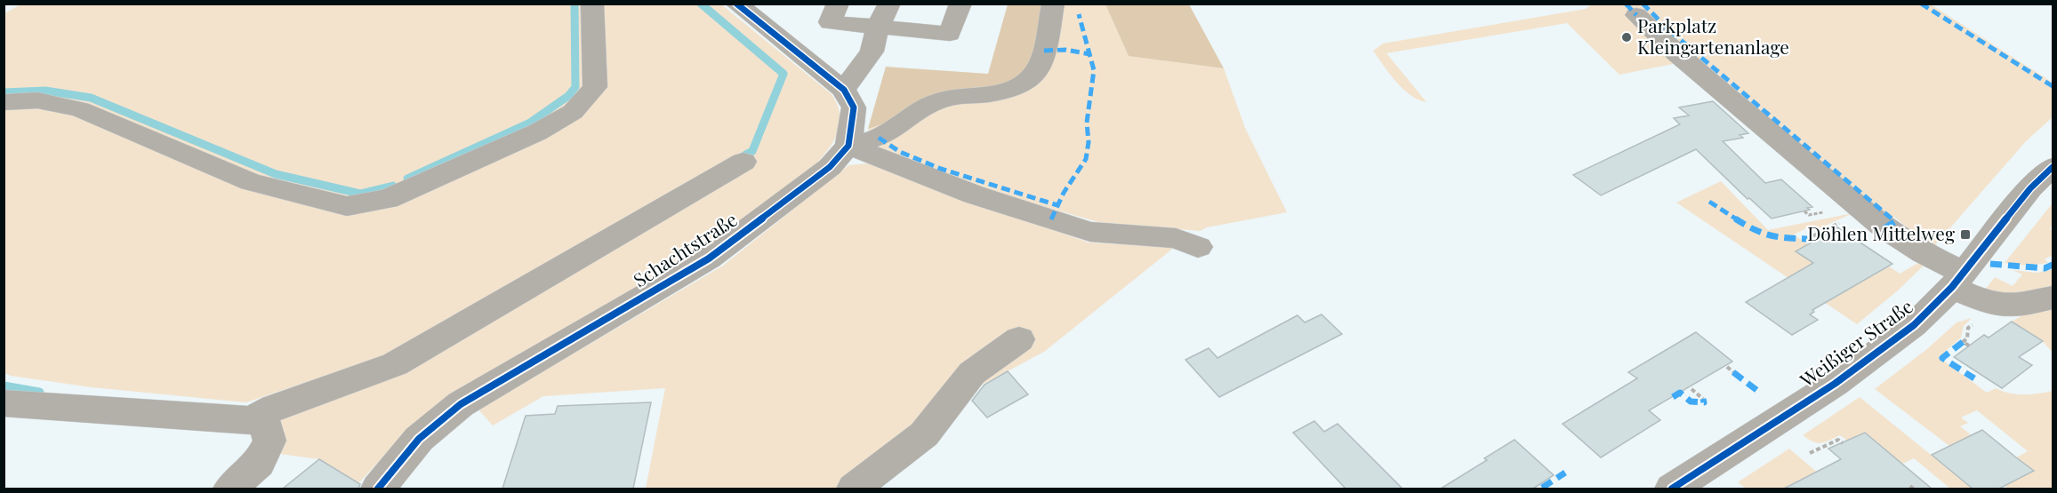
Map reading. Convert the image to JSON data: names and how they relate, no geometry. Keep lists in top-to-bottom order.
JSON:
{
  "streets": {
    "street": ["Schachtstraße", "Weißiger Straße"]
  },
  "places": {
    "other": ["Parkplatz Kleingartenanlage"],
    "transit": ["Döhlen Mittelweg"]
  }
}
